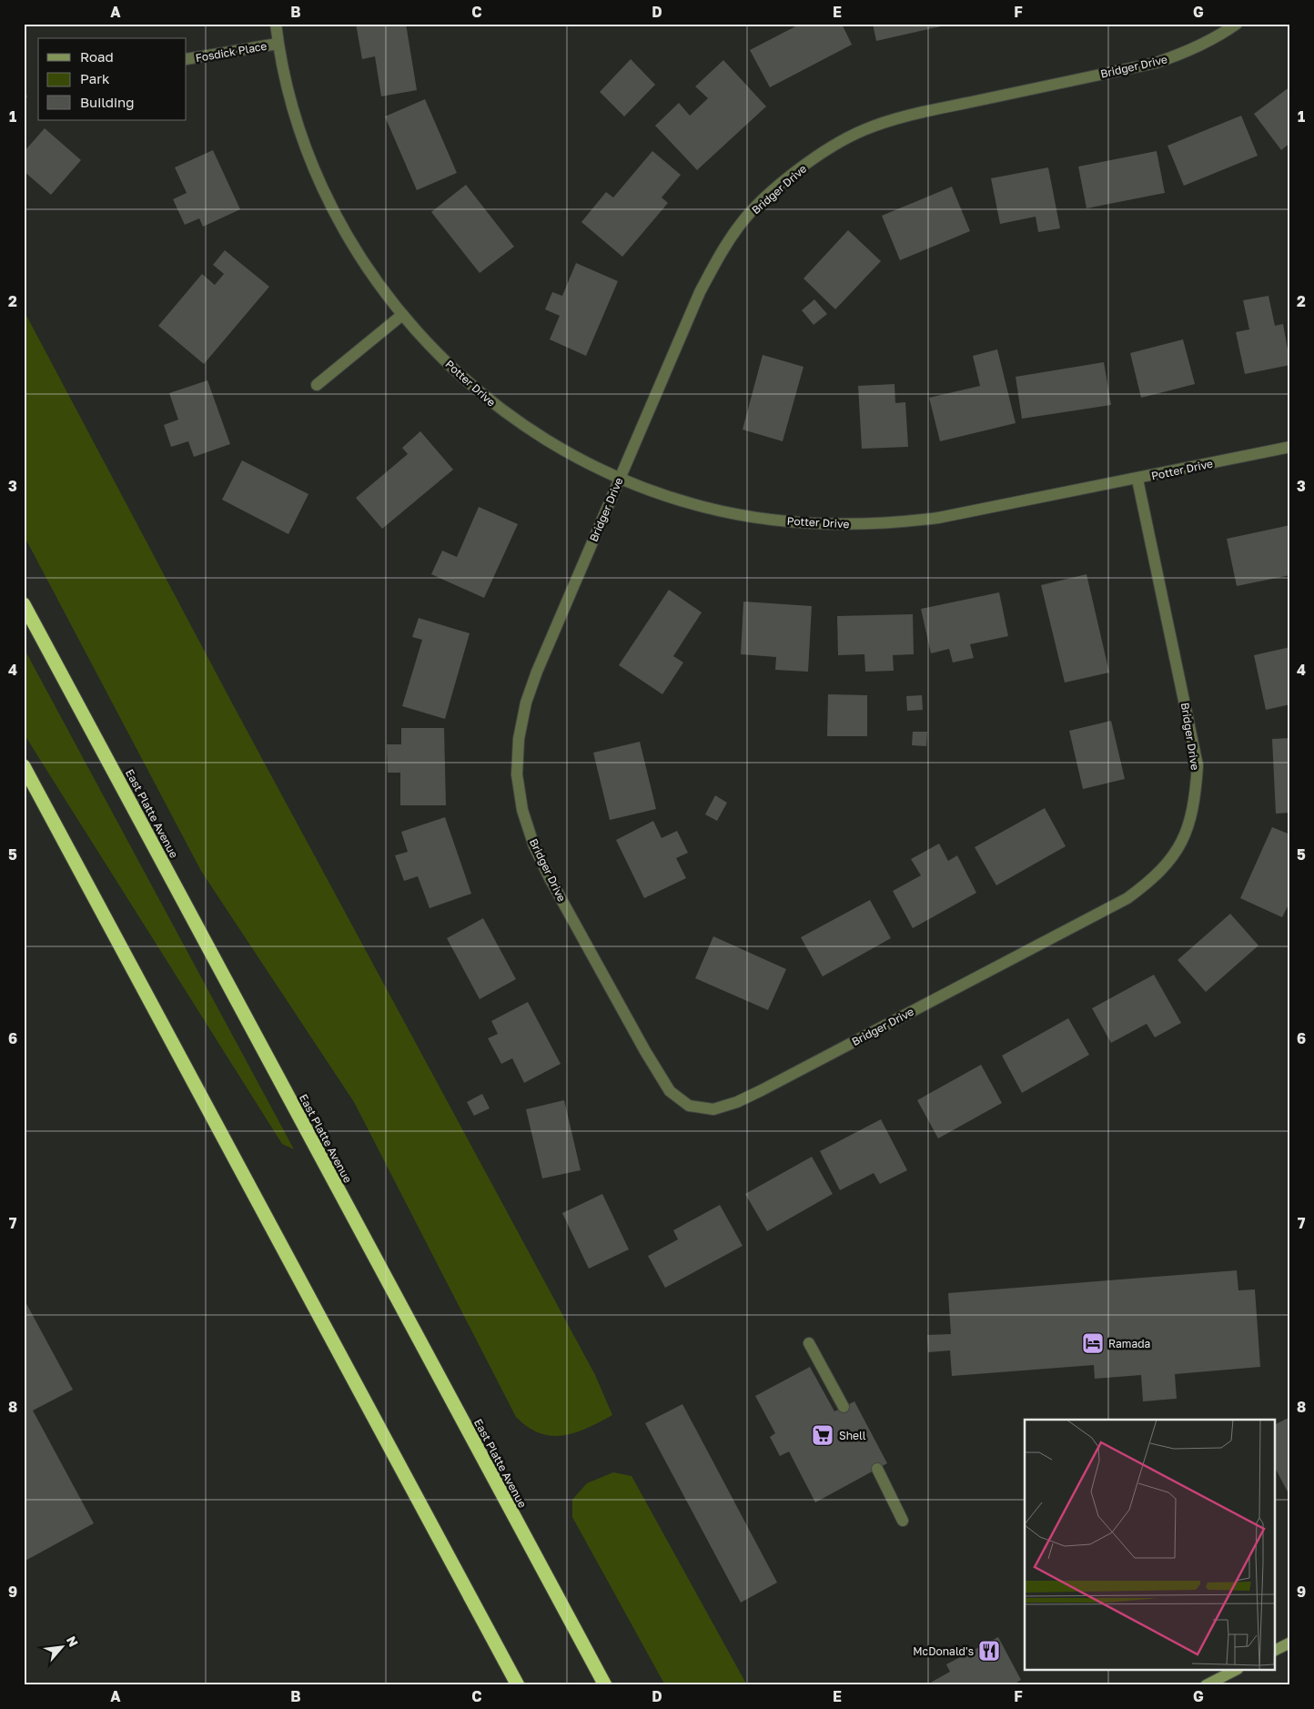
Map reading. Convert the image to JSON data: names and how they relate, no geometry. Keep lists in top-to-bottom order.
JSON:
{
  "streets": {
    "highway": ["East Platte Avenue"],
    "street": ["Fosdick Place", "Bridger Drive", "Potter Drive"]
  },
  "crossings": [
    ["Fosdick Place", "Potter Drive"],
    ["Bridger Drive", "Potter Drive"]
  ],
  "places": {
    "hotel": ["Ramada"],
    "supermarket": ["Shell"],
    "restaurant": ["McDonald's"]
  },
  "legend": ["Road", "Park", "Building"],
  "north": "top right",
  "grid": {
    "columns": [
      "A",
      "B",
      "C",
      "D",
      "E",
      "F",
      "G"
    ],
    "rows": [
      "1",
      "2",
      "3",
      "4",
      "5",
      "6",
      "7",
      "8",
      "9"
    ]
  }
}
